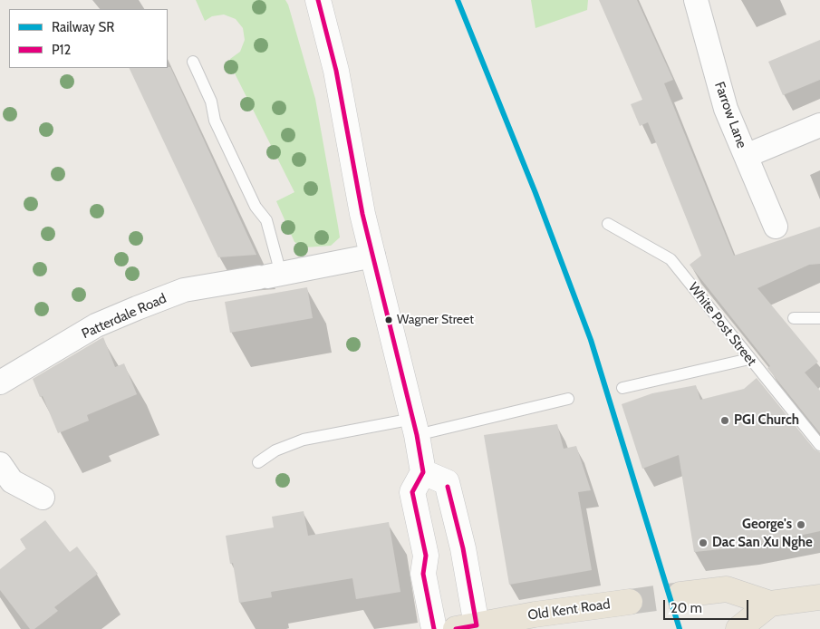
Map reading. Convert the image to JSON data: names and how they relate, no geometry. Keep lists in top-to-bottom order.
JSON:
{
  "streets": {
    "highway": ["Old Kent Road"],
    "street": ["Farrow Lane", "Patterdale Road"],
    "lane": ["White Post Street"]
  },
  "places": [
    "Wagner Street",
    "PGI Church",
    "George's",
    "Dac San Xu Nghe"
  ],
  "lines": ["rail line SR", "transit line P12"],
  "legend": ["Railway SR", "P12"],
  "scale_bar": "20 m"
}
